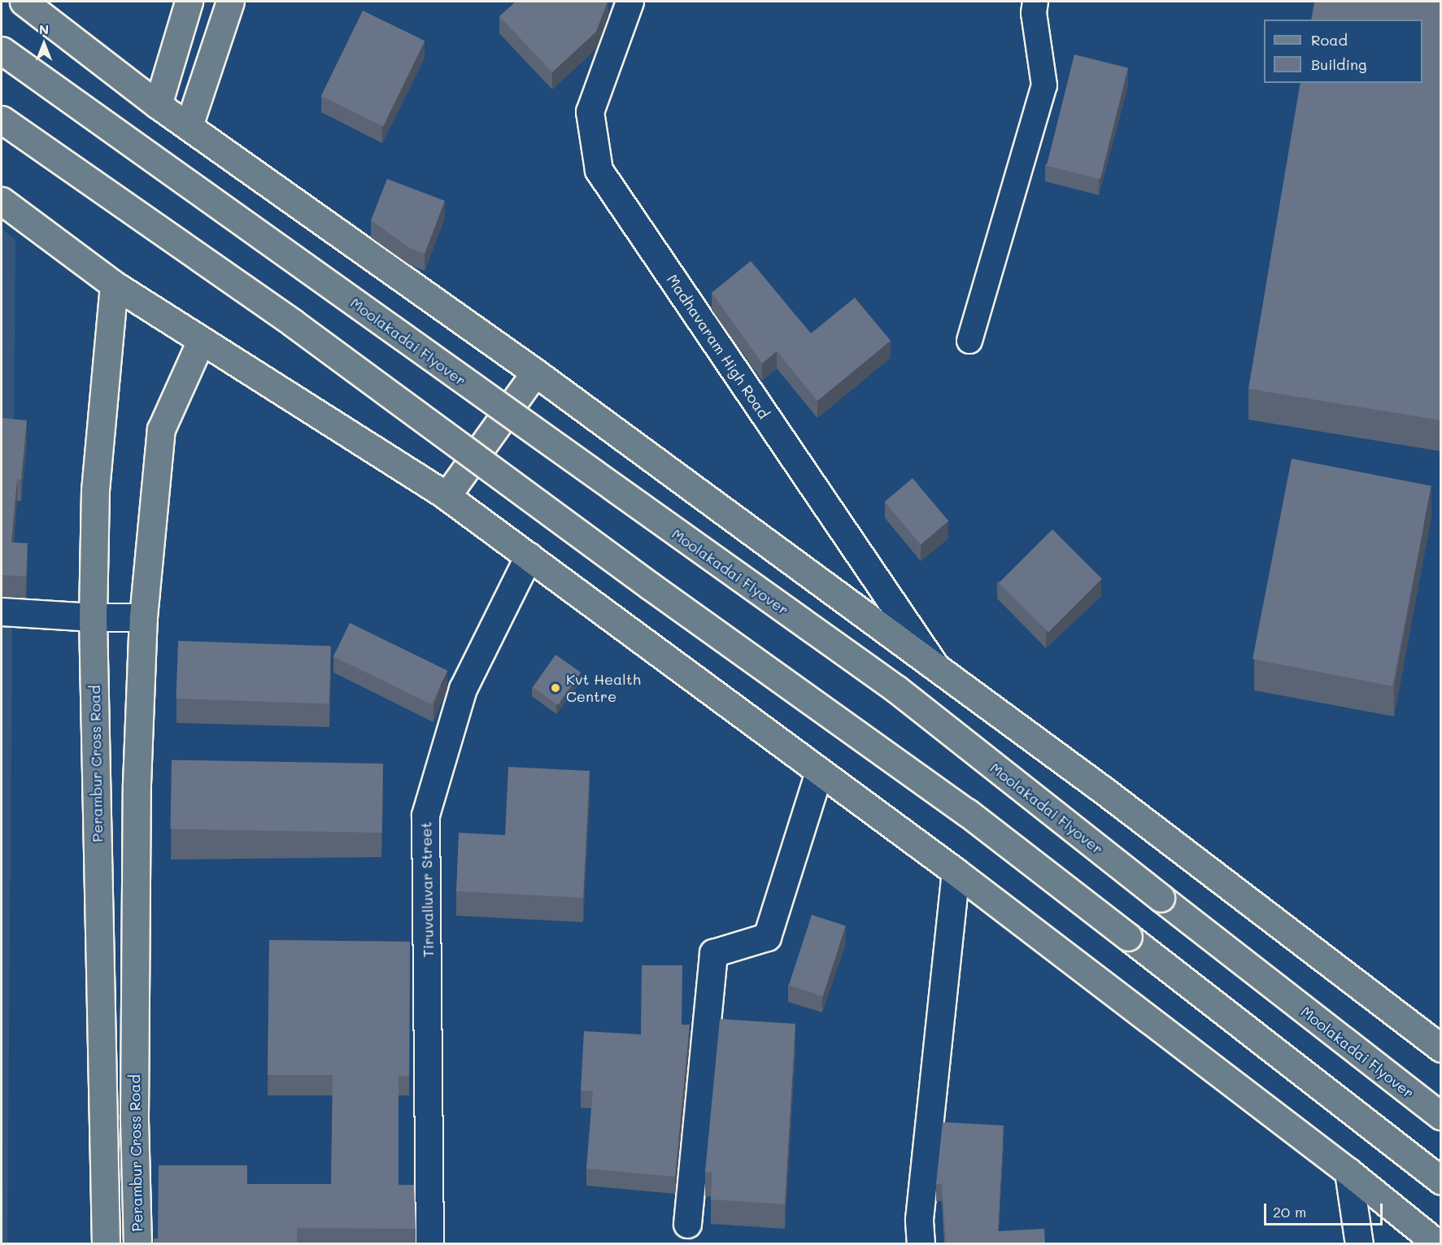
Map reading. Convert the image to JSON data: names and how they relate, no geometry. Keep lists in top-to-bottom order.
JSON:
{
  "streets": {
    "main road": ["Moolakadai Flyover", "Perambur Cross Road"],
    "street": ["Madhavaram High Road", "Tiruvalluvar Street"]
  },
  "places": ["Kvt Health Centre"],
  "legend": ["Road", "Building"],
  "scale_bar": "20 m",
  "north": "top"
}
